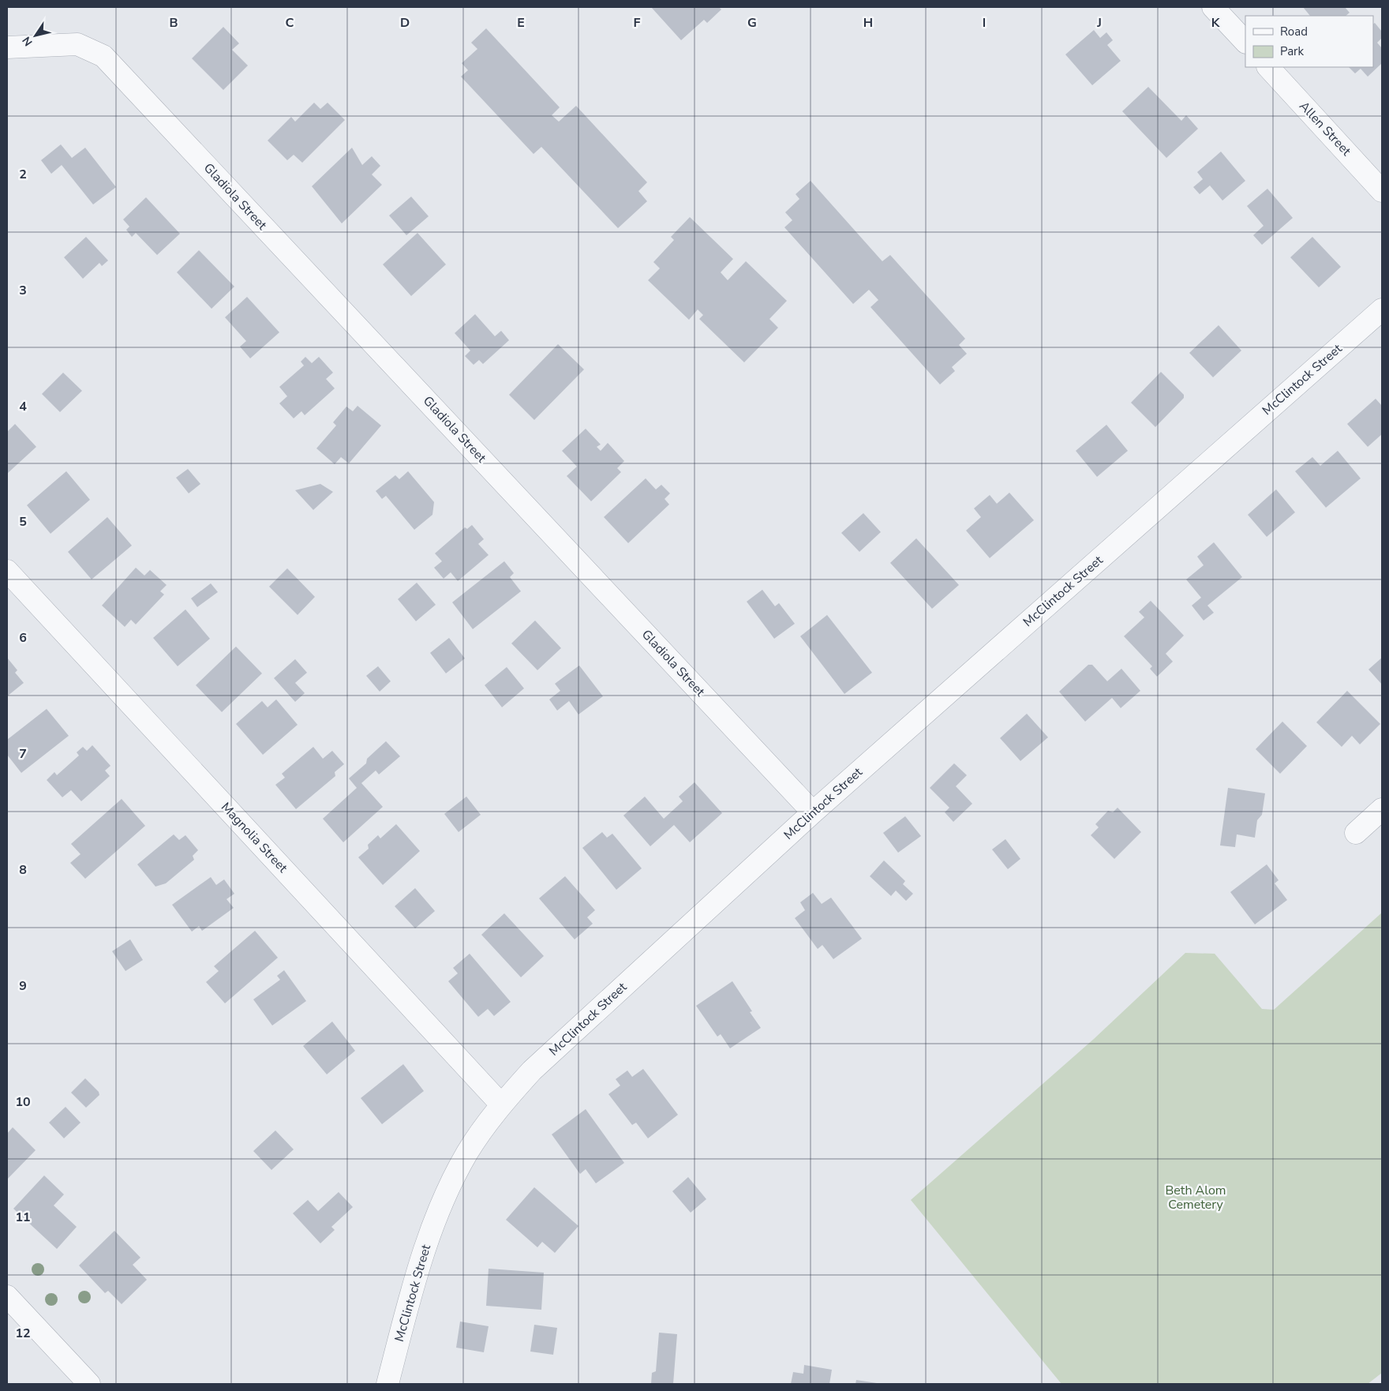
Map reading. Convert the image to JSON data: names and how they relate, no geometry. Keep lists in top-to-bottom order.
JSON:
{
  "streets": {
    "street": [
      "Allen Street",
      "Gladiola Street",
      "McClintock Street",
      "Magnolia Street"
    ]
  },
  "crossings": [
    ["Gladiola Street", "McClintock Street"],
    ["McClintock Street", "Magnolia Street"]
  ],
  "parks": ["Beth Alom Cemetery"],
  "legend": ["Road", "Park"],
  "north": "bottom left",
  "grid": {
    "columns": [
      "B",
      "C",
      "D",
      "E",
      "F",
      "G",
      "H",
      "I",
      "J",
      "K"
    ],
    "rows": [
      "2",
      "3",
      "4",
      "5",
      "6",
      "7",
      "8",
      "9",
      "10",
      "11",
      "12"
    ]
  }
}
